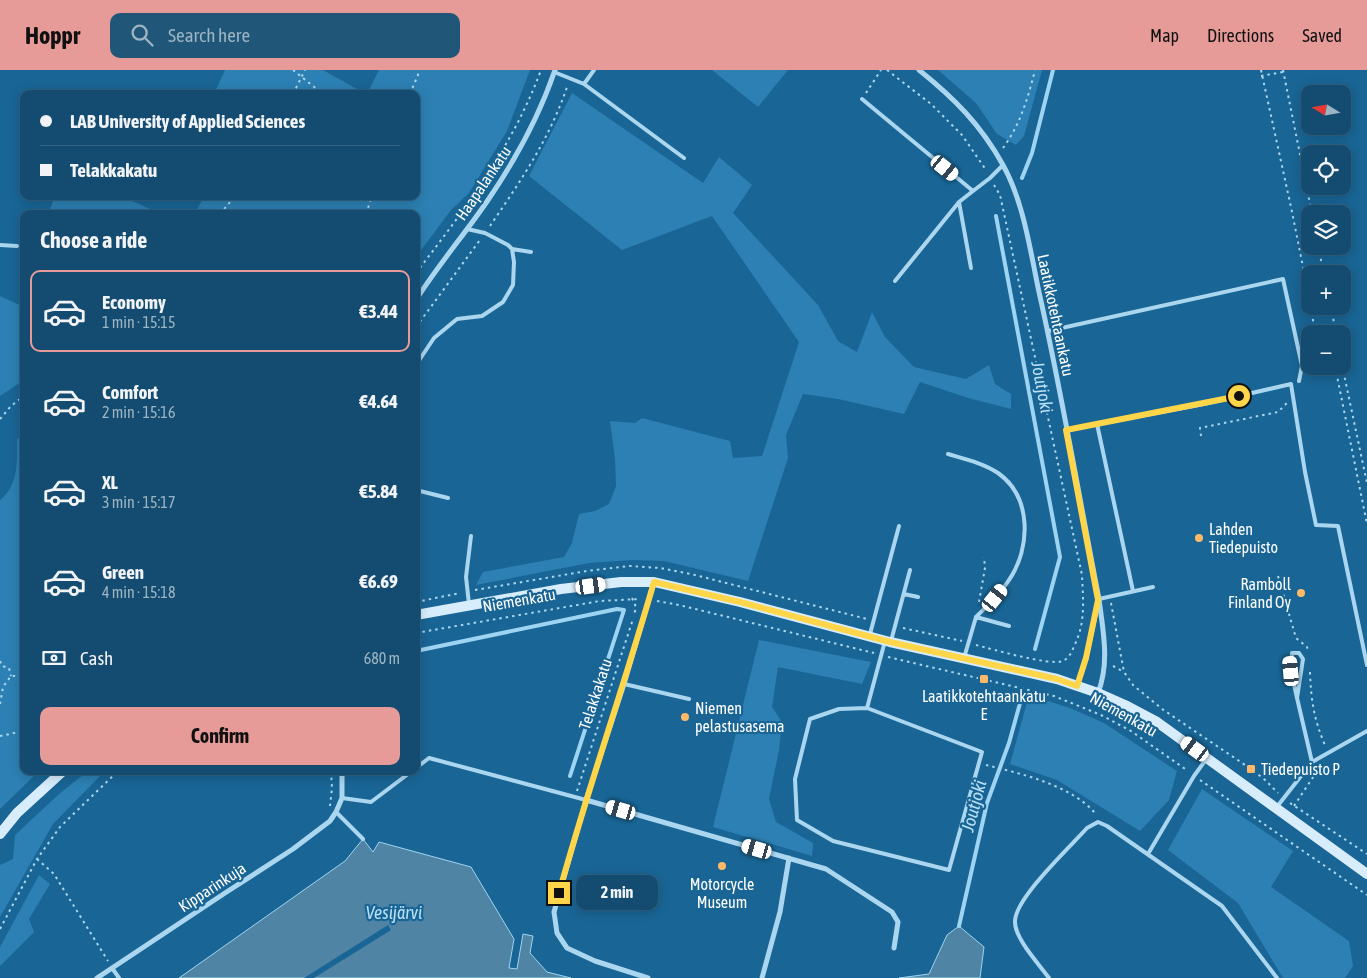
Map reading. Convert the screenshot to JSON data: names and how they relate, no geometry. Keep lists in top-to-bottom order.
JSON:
{
  "streets": {
    "street": [
      "Haapalankatu",
      "Laatikkotehtaankatu",
      "Niemenkatu",
      "Telakkakatu",
      "Kipparinkuja"
    ]
  },
  "crossings": [
    ["Laatikkotehtaankatu", "Niemenkatu"],
    ["Niemenkatu", "Telakkakatu"]
  ],
  "water": ["Joutjoki", "Vesijärvi"],
  "places": {
    "other": [
      "Lahden Tiedepuisto",
      "Ramboll Finland Oy",
      "Niemen pelastusasema",
      "Motorcycle Museum"
    ],
    "transit": ["Laatikkotehtaankatu E", "Tiedepuisto P"]
  },
  "north": "left",
  "page": {
    "header": "Hoppr",
    "search": "Search here",
    "nav": ["Map", "Directions", "Saved"],
    "map_buttons": ["+", "−"],
    "banner": ["LAB University of Applied Sciences", "Telakkakatu"],
    "heading": "Choose a ride",
    "list": [
      {
        "name": "Economy",
        "note": "1 min · 15:15",
        "value": "€3.44"
      },
      {
        "name": "Comfort",
        "note": "2 min · 15:16",
        "value": "€4.64"
      },
      {
        "name": "XL",
        "note": "3 min · 15:17",
        "value": "€5.84"
      },
      {
        "name": "Green",
        "note": "4 min · 15:18",
        "value": "€6.69"
      }
    ],
    "pay": ["Cash", "680 m"],
    "buttons": "Confirm",
    "bubble": "2 min"
  }
}
